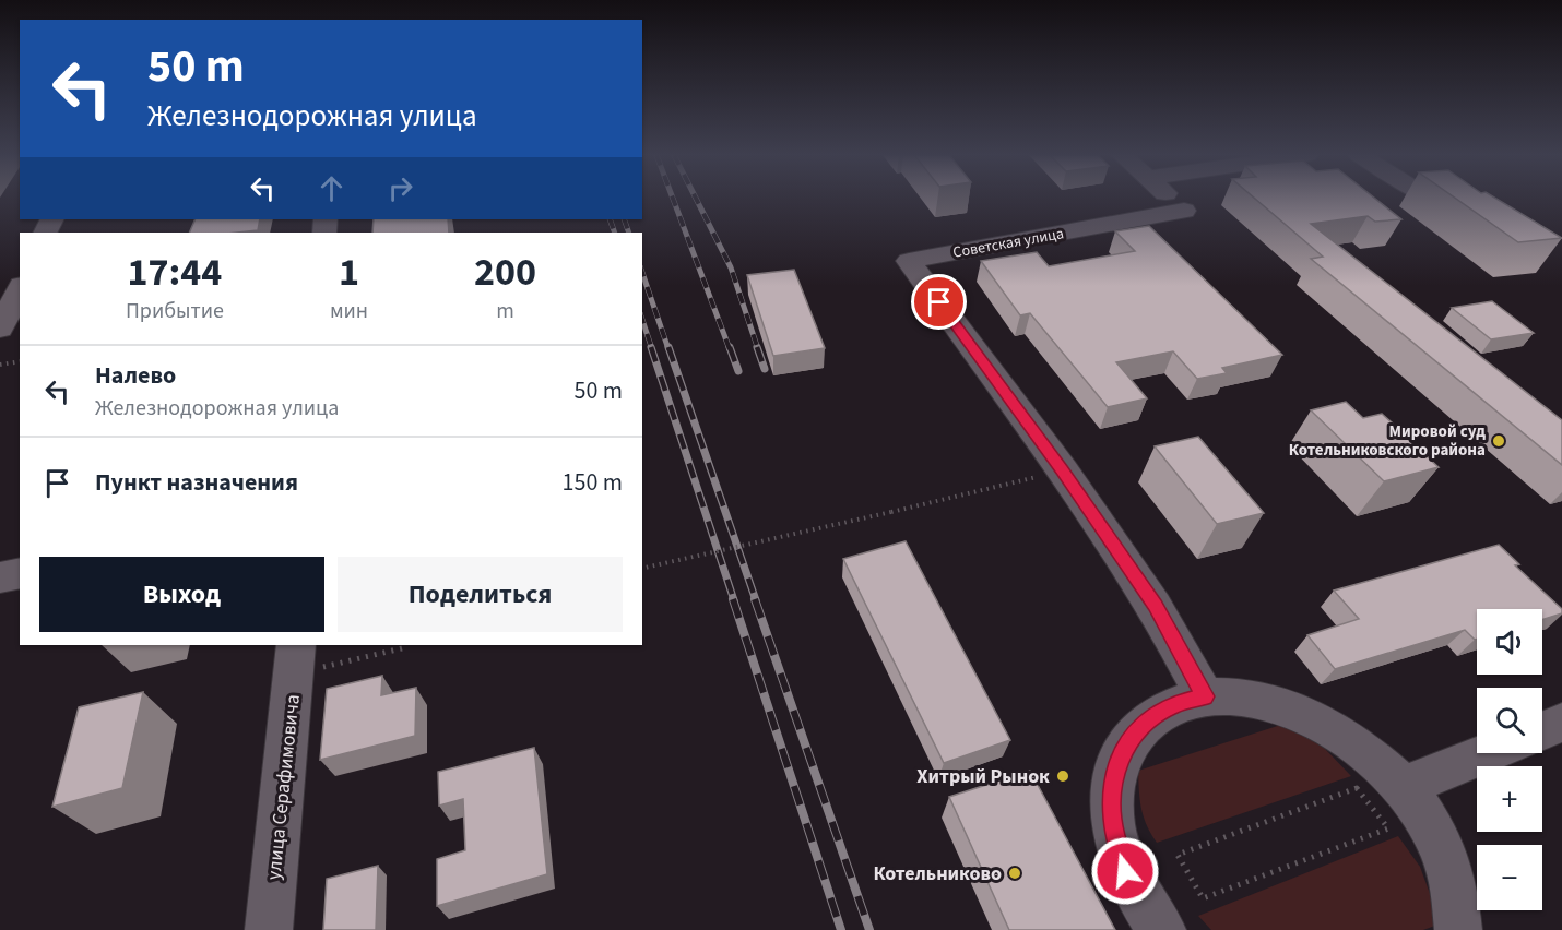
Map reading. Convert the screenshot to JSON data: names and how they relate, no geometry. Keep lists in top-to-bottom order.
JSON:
{
  "streets": {
    "street": ["Советская улица", "улица Серафимовича"]
  },
  "places": ["Мировой суд Котельниковского района", "Хитрый Рынок", "Котельниково"],
  "page": {
    "turn": ["50 m", "Железнодорожная улица"],
    "eta": [
      "17:44",
      "Прибытие",
      "1",
      "мин",
      "200",
      "m"
    ],
    "list": [
      {
        "name": "Налево",
        "note": "Железнодорожная улица",
        "value": "50 m"
      },
      {
        "name": "Пункт назначения",
        "value": "150 m"
      }
    ],
    "buttons": ["Выход", "Поделиться"],
    "map_buttons": ["+", "−"]
  }
}
